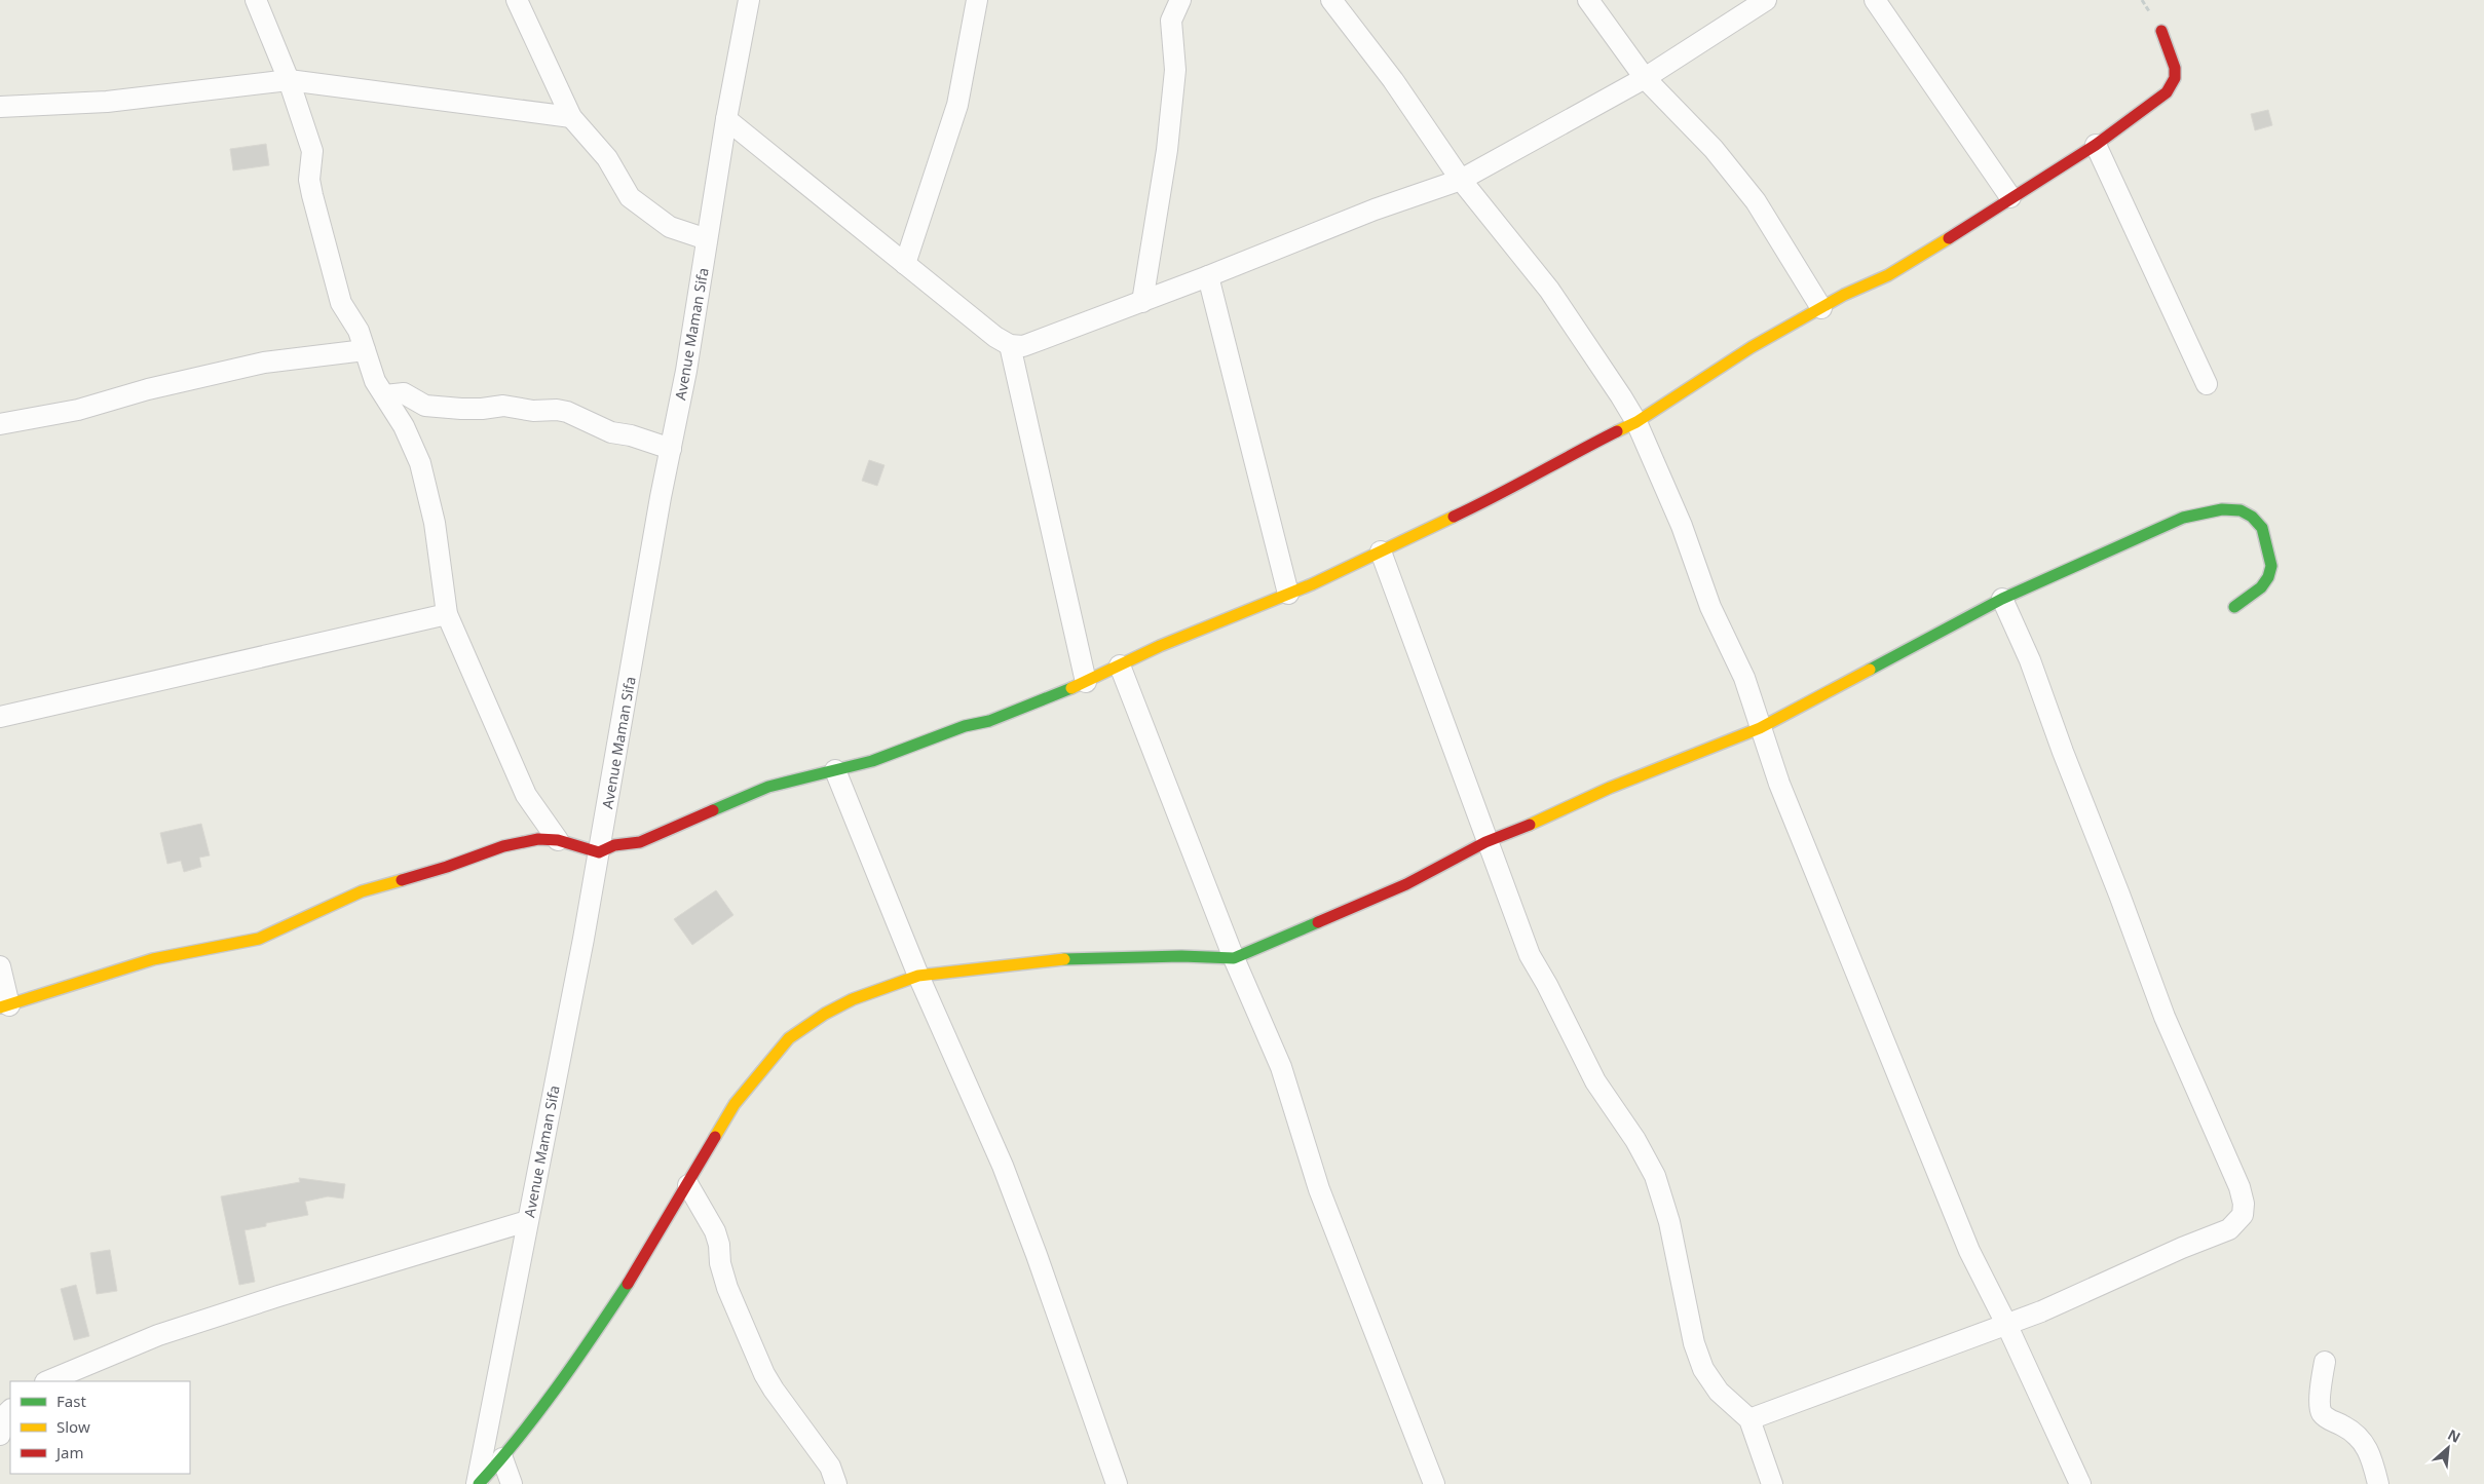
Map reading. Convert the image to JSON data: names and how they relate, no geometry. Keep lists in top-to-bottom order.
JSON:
{
  "streets": {
    "street": ["Avenue Maman Sifa"]
  },
  "legend": ["Fast", "Slow", "Jam"],
  "north": "top right"
}
